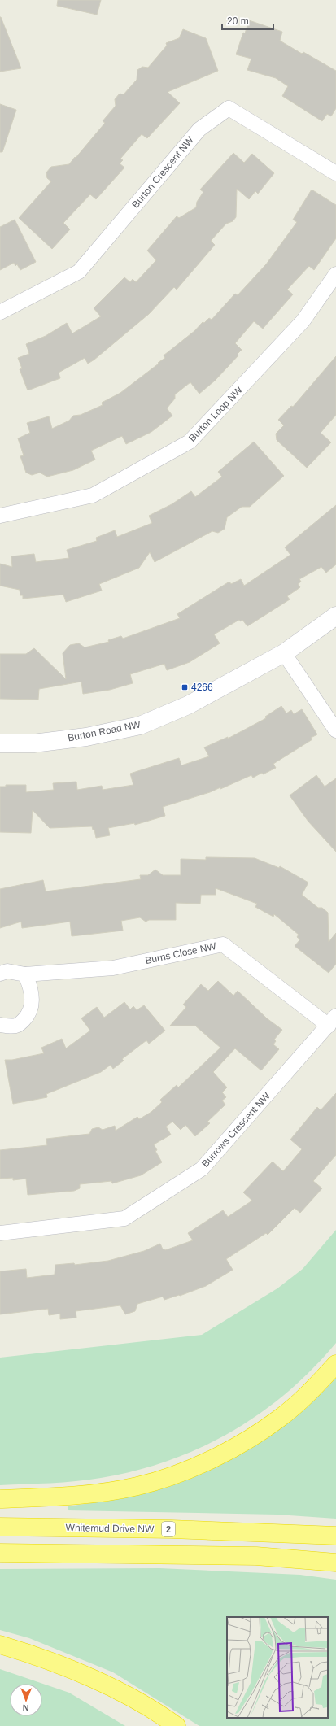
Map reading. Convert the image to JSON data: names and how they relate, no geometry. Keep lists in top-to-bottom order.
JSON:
{
  "streets": {
    "highway": ["Whitemud Drive NW", "2"],
    "street": [
      "Burton Crescent NW",
      "Burton Loop NW",
      "Burton Road NW",
      "Burns Close NW",
      "Burrows Crescent NW"
    ]
  },
  "crossings": [
    ["Burns Close NW", "Burrows Crescent NW"]
  ],
  "places": {
    "transit": ["4266"]
  },
  "scale_bar": "20 m",
  "north": "bottom"
}
